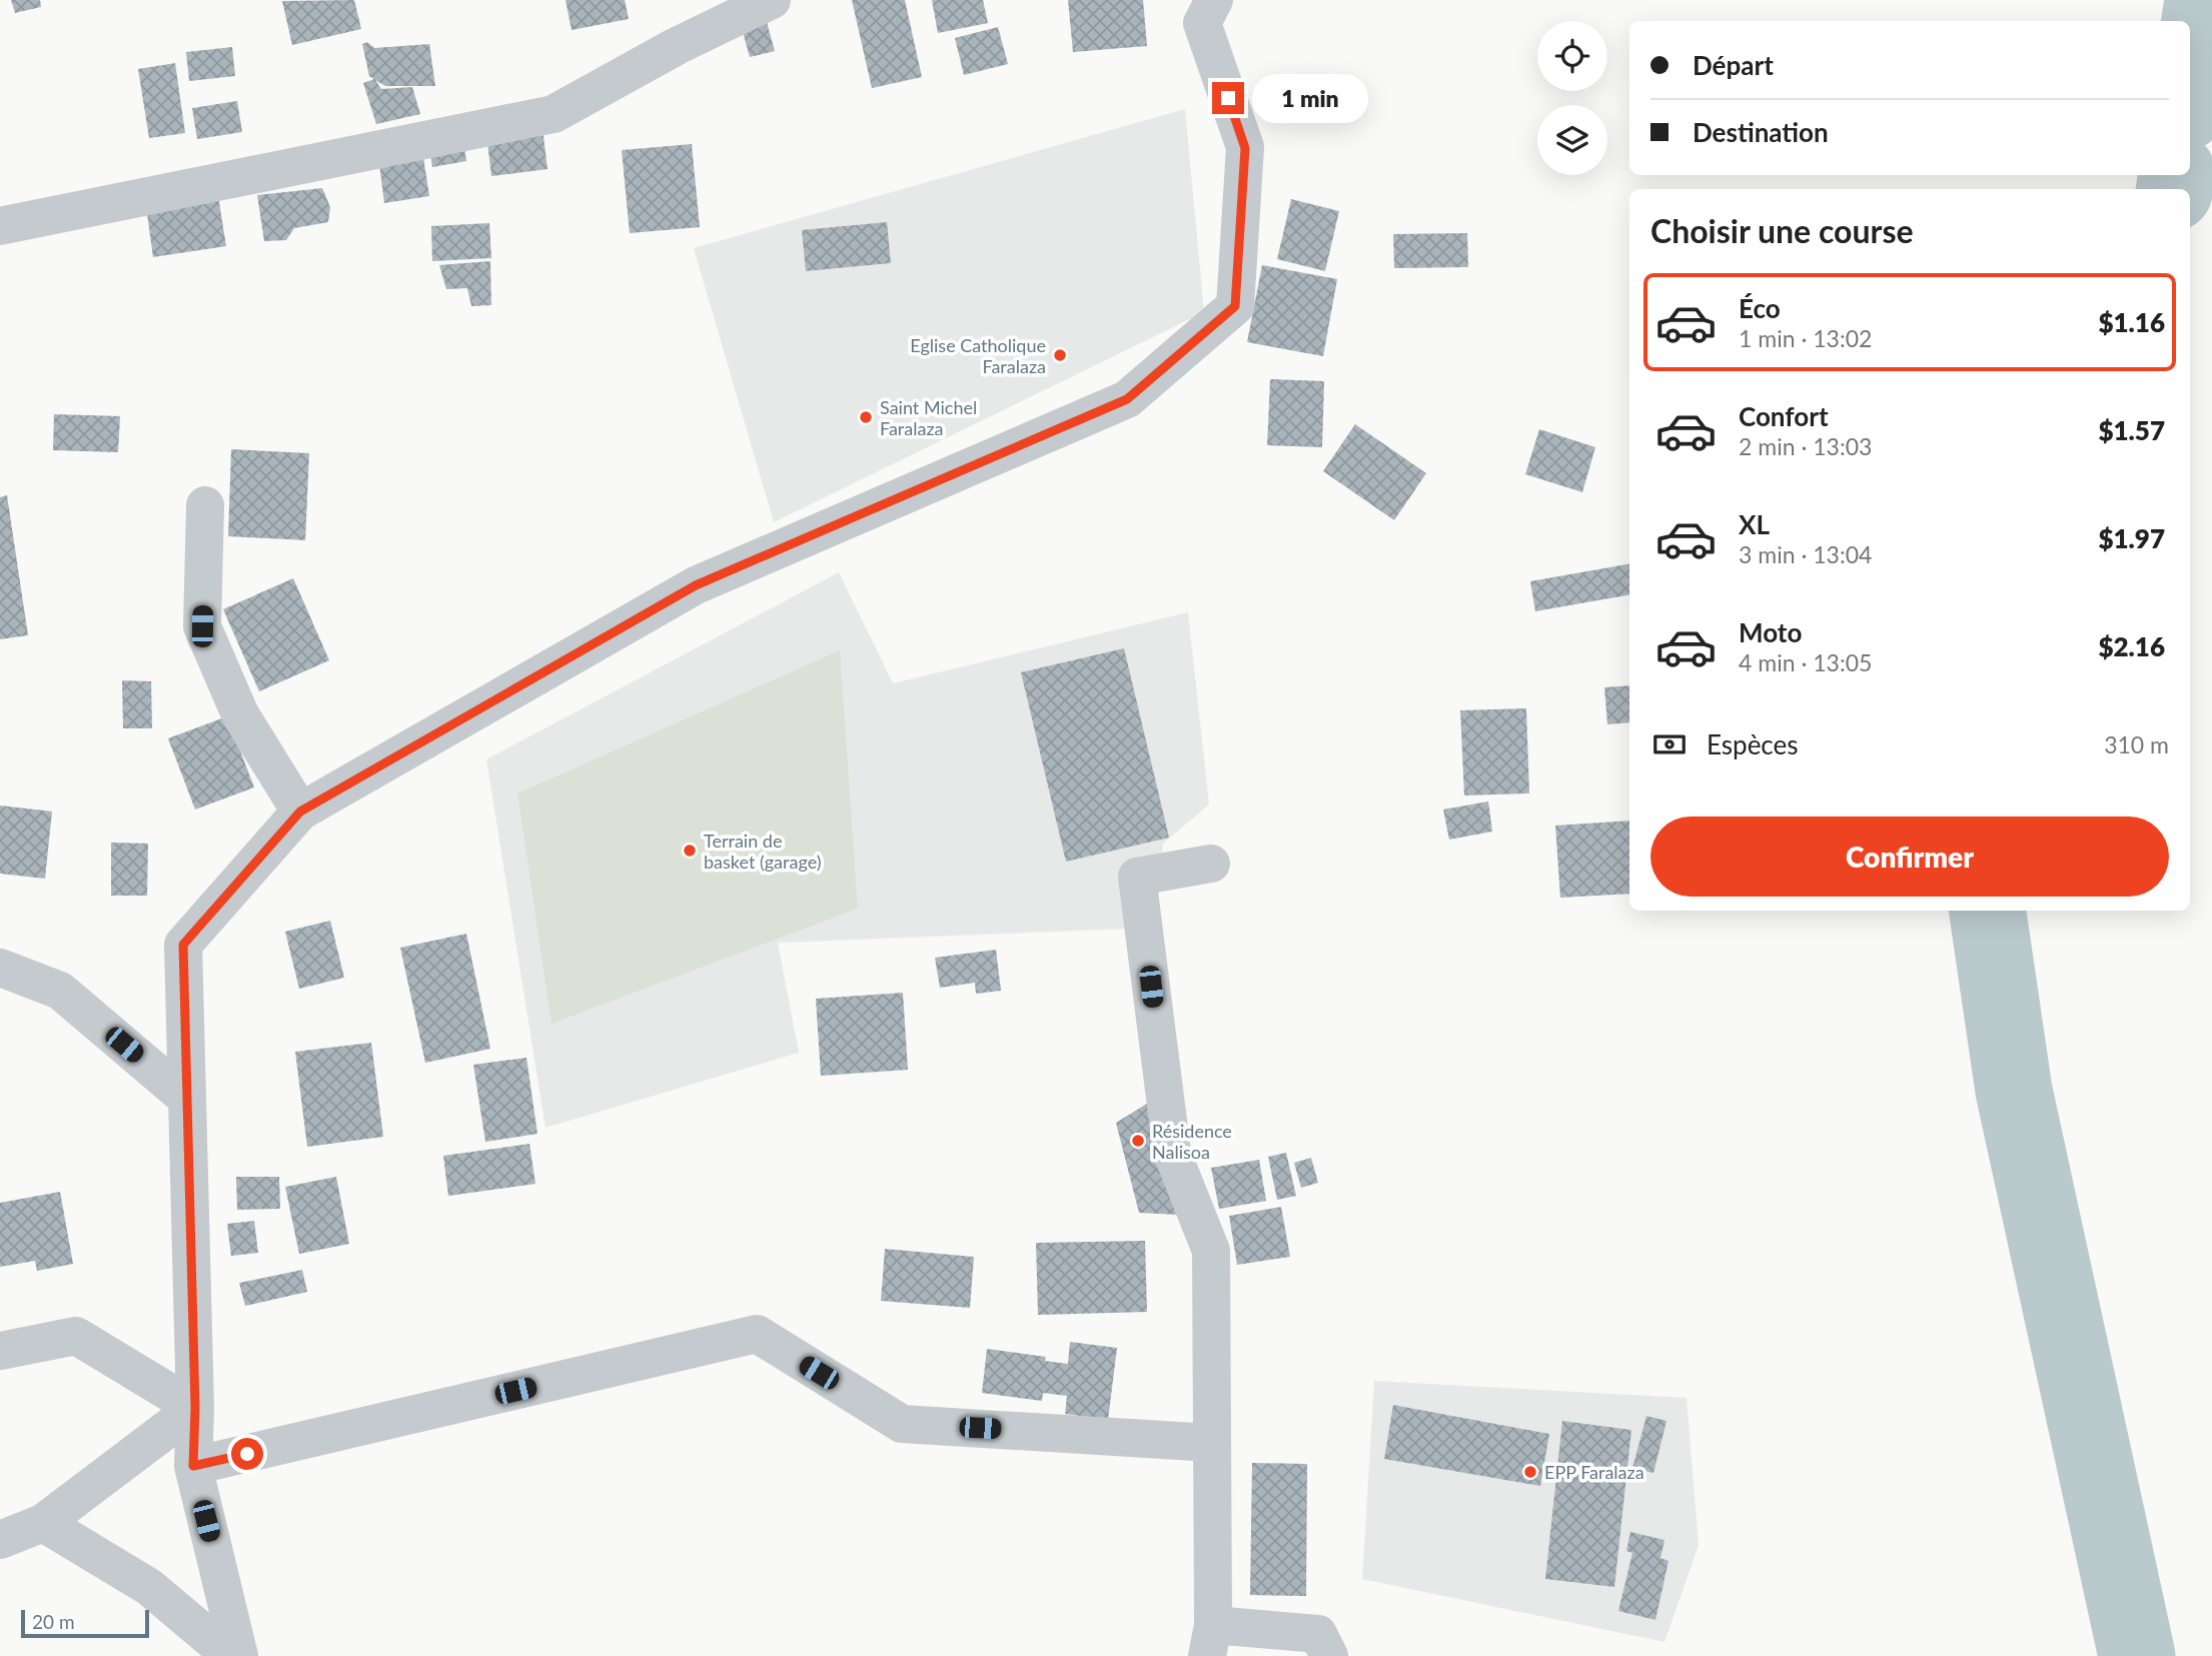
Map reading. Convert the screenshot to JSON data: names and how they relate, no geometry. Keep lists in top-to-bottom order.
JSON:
{
  "places": [
    "Eglise Catholique Faralaza",
    "Saint Michel Faralaza",
    "Terrain de basket (garage)",
    "Résidence Nalisoa",
    "EPP Faralaza"
  ],
  "scale_bar": "20 m",
  "page": {
    "banner": ["Départ", "Destination"],
    "bubble": "1 min",
    "heading": "Choisir une course",
    "list": [
      {
        "name": "Éco",
        "note": "1 min · 13:02",
        "value": "$1.16"
      },
      {
        "name": "Confort",
        "note": "2 min · 13:03",
        "value": "$1.57"
      },
      {
        "name": "XL",
        "note": "3 min · 13:04",
        "value": "$1.97"
      },
      {
        "name": "Moto",
        "note": "4 min · 13:05",
        "value": "$2.16"
      }
    ],
    "pay": ["Espèces", "310 m"],
    "buttons": "Confirmer",
    "scale": "20 m"
  }
}
